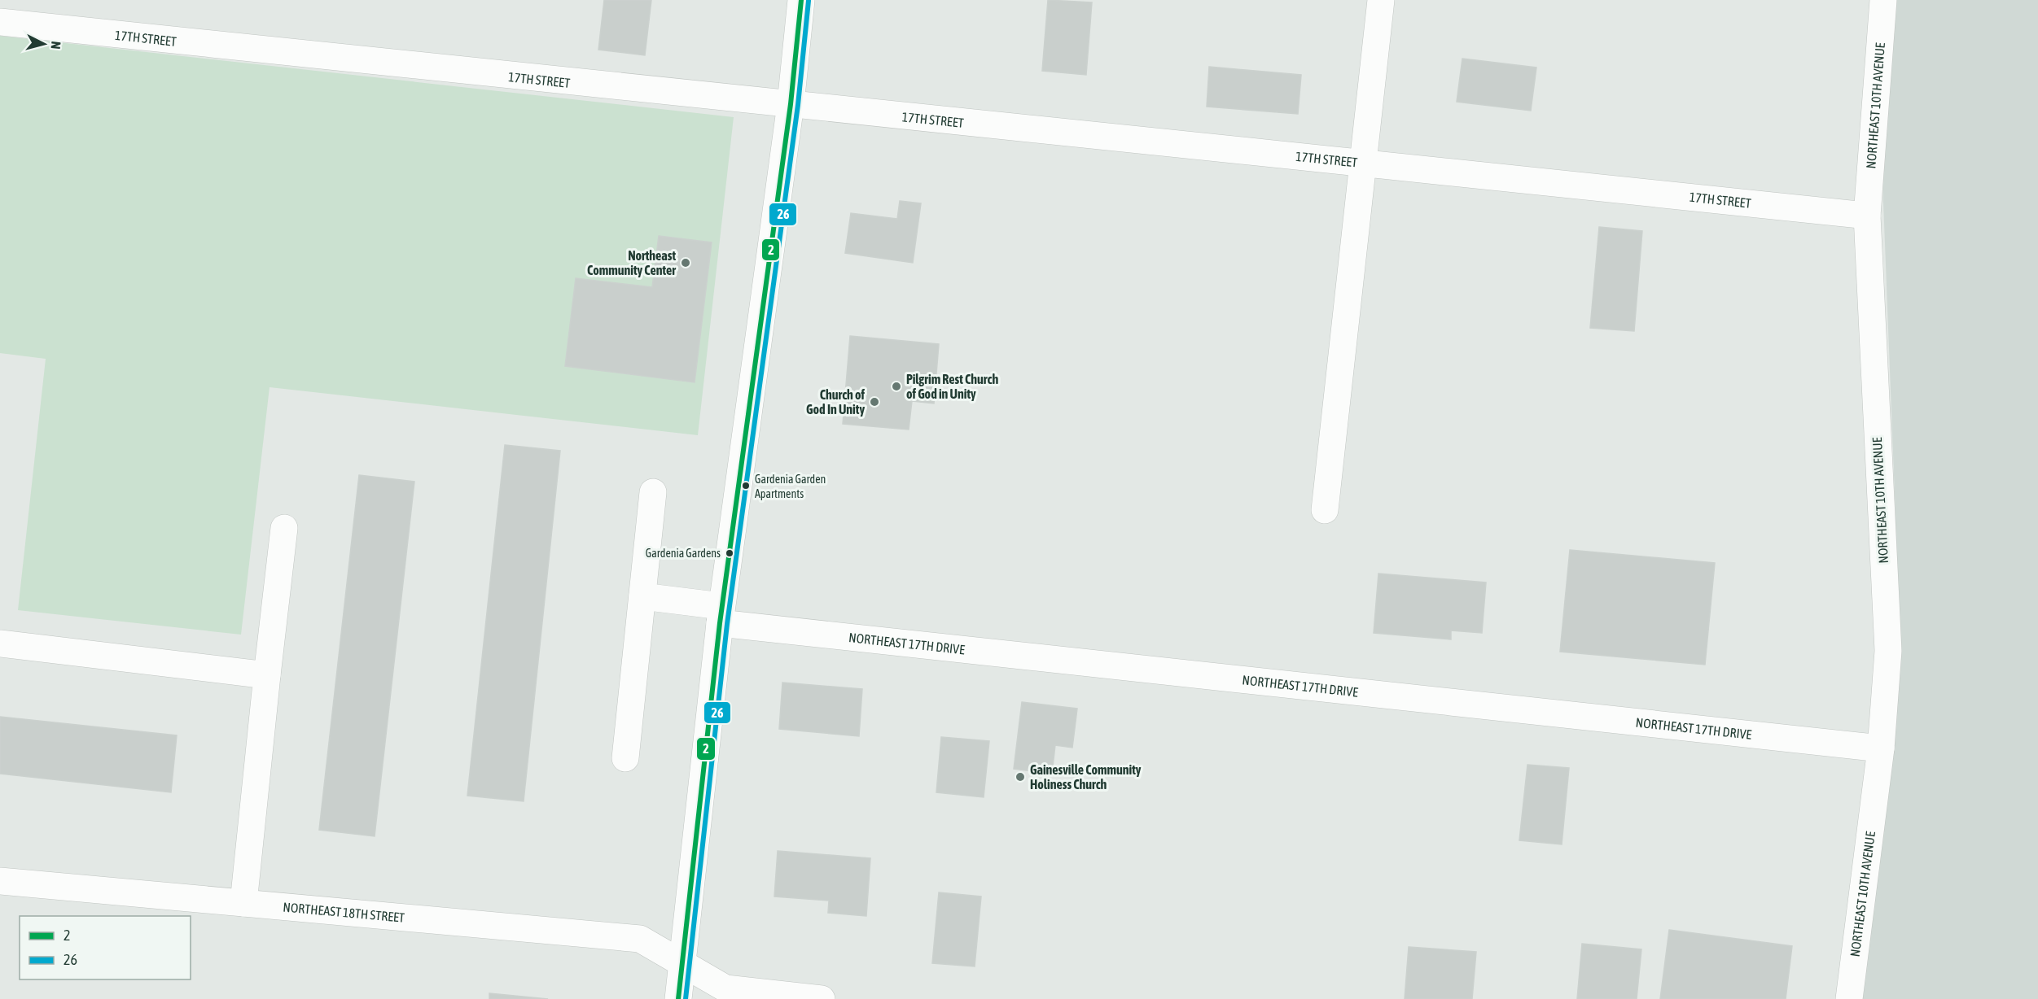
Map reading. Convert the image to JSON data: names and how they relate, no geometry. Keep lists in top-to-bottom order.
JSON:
{
  "streets": {
    "street": [
      "17TH STREET",
      "NORTHEAST 10TH AVENUE",
      "NORTHEAST 17TH DRIVE",
      "NORTHEAST 18TH STREET"
    ]
  },
  "crossings": [
    ["17TH STREET", "NORTHEAST 10TH AVENUE"],
    ["NORTHEAST 10TH AVENUE", "NORTHEAST 17TH DRIVE"]
  ],
  "places": [
    "Northeast Community Center",
    "Pilgrim Rest Church of God in Unity",
    "Church of God In Unity",
    "Gardenia Garden Apartments",
    "Gardenia Gardens",
    "Gainesville Community Holiness Church"
  ],
  "lines": ["transit line 2", "transit line 26"],
  "legend": ["2", "26"],
  "north": "right"
}
